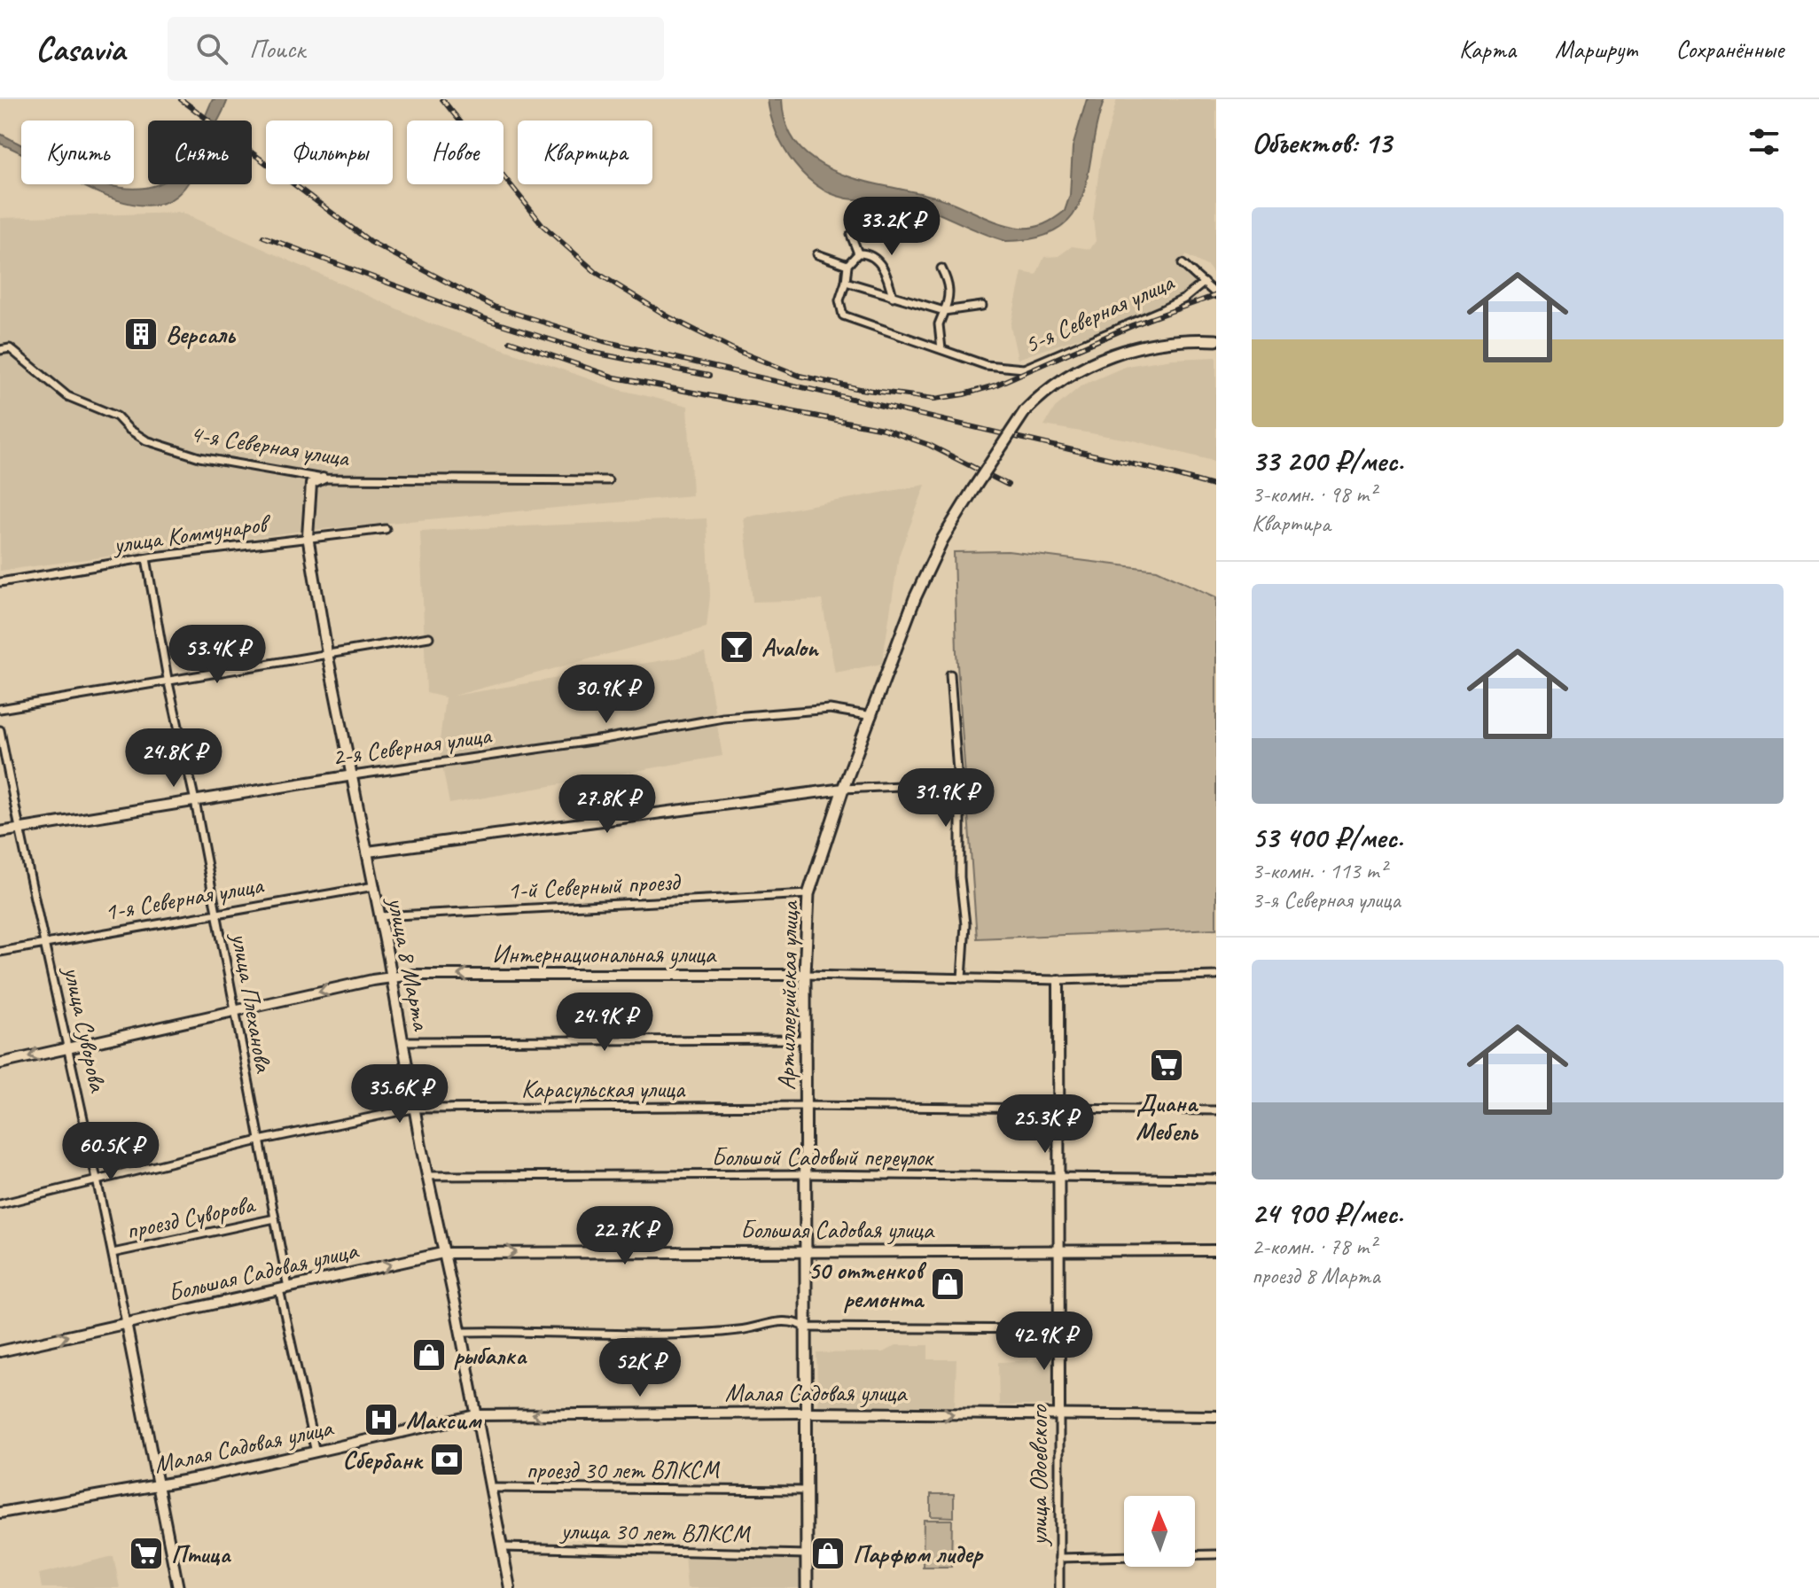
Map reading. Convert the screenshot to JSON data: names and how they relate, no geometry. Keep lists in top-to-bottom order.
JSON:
{
  "streets": {
    "main road": ["Артиллерийская улица"],
    "street": [
      "5-я Северная улица",
      "4-я Северная улица",
      "улица Коммунаров",
      "2-я Северная улица",
      "1-й Северный проезд",
      "1-я Северная улица",
      "Интернациональная улица",
      "улица 8 Марта",
      "улица Плеханова",
      "улица Суворова",
      "Карасульская улица",
      "Большой Садовый переулок",
      "проезд Суворова",
      "Большая Садовая улица",
      "Малая Садовая улица",
      "проезд 30 лет ВЛКСМ",
      "улица Одоевского",
      "улица 30 лет ВЛКСМ"
    ]
  },
  "crossings": [
    ["улица Коммунаров", "улица 8 Марта"],
    ["улица Коммунаров", "улица Плеханова"],
    ["2-я Северная улица", "улица 8 Марта"],
    ["2-я Северная улица", "Артиллерийская улица"],
    ["2-я Северная улица", "улица Плеханова"],
    ["2-я Северная улица", "улица Суворова"],
    ["1-й Северный проезд", "улица 8 Марта"],
    ["1-й Северный проезд", "Артиллерийская улица"],
    ["1-я Северная улица", "улица 8 Марта"],
    ["1-я Северная улица", "улица Плеханова"],
    ["1-я Северная улица", "улица Суворова"],
    ["Интернациональная улица", "улица 8 Марта"],
    ["Интернациональная улица", "Артиллерийская улица"],
    ["Интернациональная улица", "улица Плеханова"],
    ["Интернациональная улица", "улица Суворова"],
    ["Интернациональная улица", "улица Одоевского"],
    ["улица 8 Марта", "Карасульская улица"],
    ["улица 8 Марта", "Большой Садовый переулок"],
    ["улица 8 Марта", "Большая Садовая улица"],
    ["улица 8 Марта", "Малая Садовая улица"],
    ["улица 8 Марта", "проезд 30 лет ВЛКСМ"],
    ["улица 8 Марта", "улица 30 лет ВЛКСМ"],
    ["Артиллерийская улица", "Карасульская улица"],
    ["Артиллерийская улица", "Большой Садовый переулок"],
    ["Артиллерийская улица", "Большая Садовая улица"],
    ["Артиллерийская улица", "Малая Садовая улица"],
    ["Артиллерийская улица", "проезд 30 лет ВЛКСМ"],
    ["Артиллерийская улица", "улица 30 лет ВЛКСМ"],
    ["улица Плеханова", "Карасульская улица"],
    ["улица Плеханова", "проезд Суворова"],
    ["улица Плеханова", "Большая Садовая улица"],
    ["улица Плеханова", "Малая Садовая улица"],
    ["улица Суворова", "Карасульская улица"],
    ["улица Суворова", "проезд Суворова"],
    ["улица Суворова", "Большая Садовая улица"],
    ["улица Суворова", "Малая Садовая улица"],
    ["Карасульская улица", "улица Одоевского"],
    ["Большой Садовый переулок", "улица Одоевского"],
    ["Большая Садовая улица", "улица Одоевского"],
    ["Малая Садовая улица", "улица Одоевского"]
  ],
  "one_way": ["Большая Садовая улица"],
  "places": {
    "building": ["Версаль"],
    "bar": ["Avalon"],
    "supermarket": ["Диана Мебель", "Птица"],
    "shop": ["50 оттенков ремонта", "рыбалка", "Парфюм лидер"],
    "hospital": ["Максим"],
    "bank": ["Сбербанк"]
  },
  "north": "top",
  "page": {
    "header": "Casavia",
    "search": "Поиск",
    "nav": ["Карта", "Маршрут", "Сохранённые"],
    "heading": "Объектов: 13",
    "chip": [
      "Купить",
      "Снять",
      "Фильтры",
      "Новое",
      "Квартира"
    ],
    "list": [
      {
        "name": "33 200 ₽/мес.",
        "note": "3-комн. · 98 m² · Квартира"
      },
      {
        "name": "53 400 ₽/мес.",
        "note": "3-комн. · 113 m² · 3-я Северная улица"
      },
      {
        "name": "24 900 ₽/мес.",
        "note": "2-комн. · 78 m² · проезд 8 Марта"
      }
    ],
    "price": [
      "33.2K ₽",
      "53.4K ₽",
      "30.9K ₽",
      "24.8K ₽",
      "31.9K ₽",
      "27.8K ₽",
      "24.9K ₽",
      "35.6K ₽",
      "25.3K ₽",
      "60.5K ₽",
      "22.7K ₽",
      "42.9K ₽",
      "52K ₽"
    ]
  }
}
